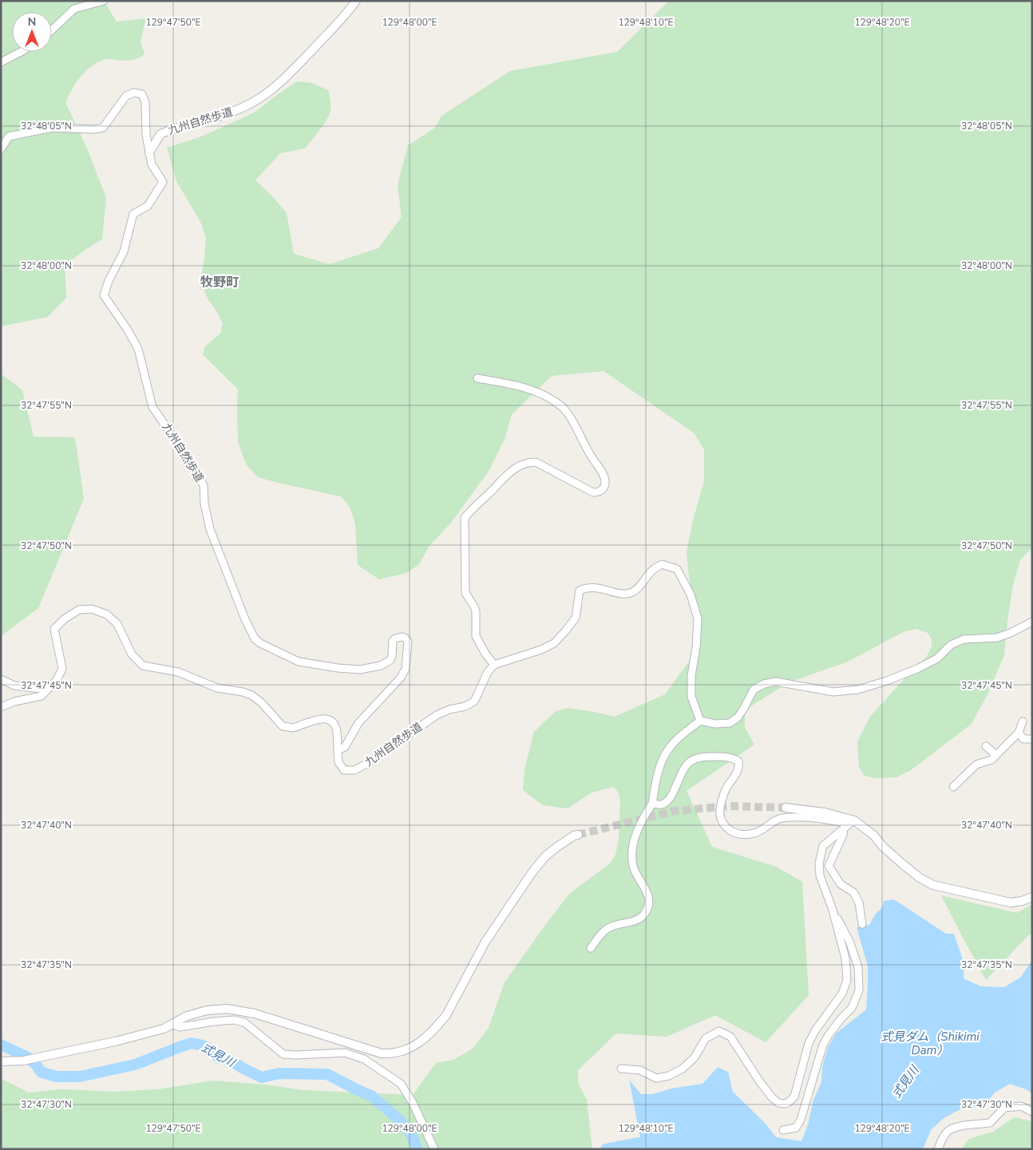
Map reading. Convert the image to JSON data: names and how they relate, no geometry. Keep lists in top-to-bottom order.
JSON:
{
  "streets": {
    "street": ["九州自然歩道"]
  },
  "districts": ["牧野町"],
  "water": ["式見ダム（Shikimi Dam）", "式見川"],
  "north": "top",
  "coordinates": [
    "129°47'50\"E",
    "129°48'00\"E",
    "129°48'10\"E",
    "129°48'20\"E",
    "32°48'05\"N",
    "32°48'00\"N",
    "32°47'55\"N",
    "32°47'50\"N",
    "32°47'45\"N",
    "32°47'40\"N",
    "32°47'35\"N",
    "32°47'30\"N"
  ]
}
